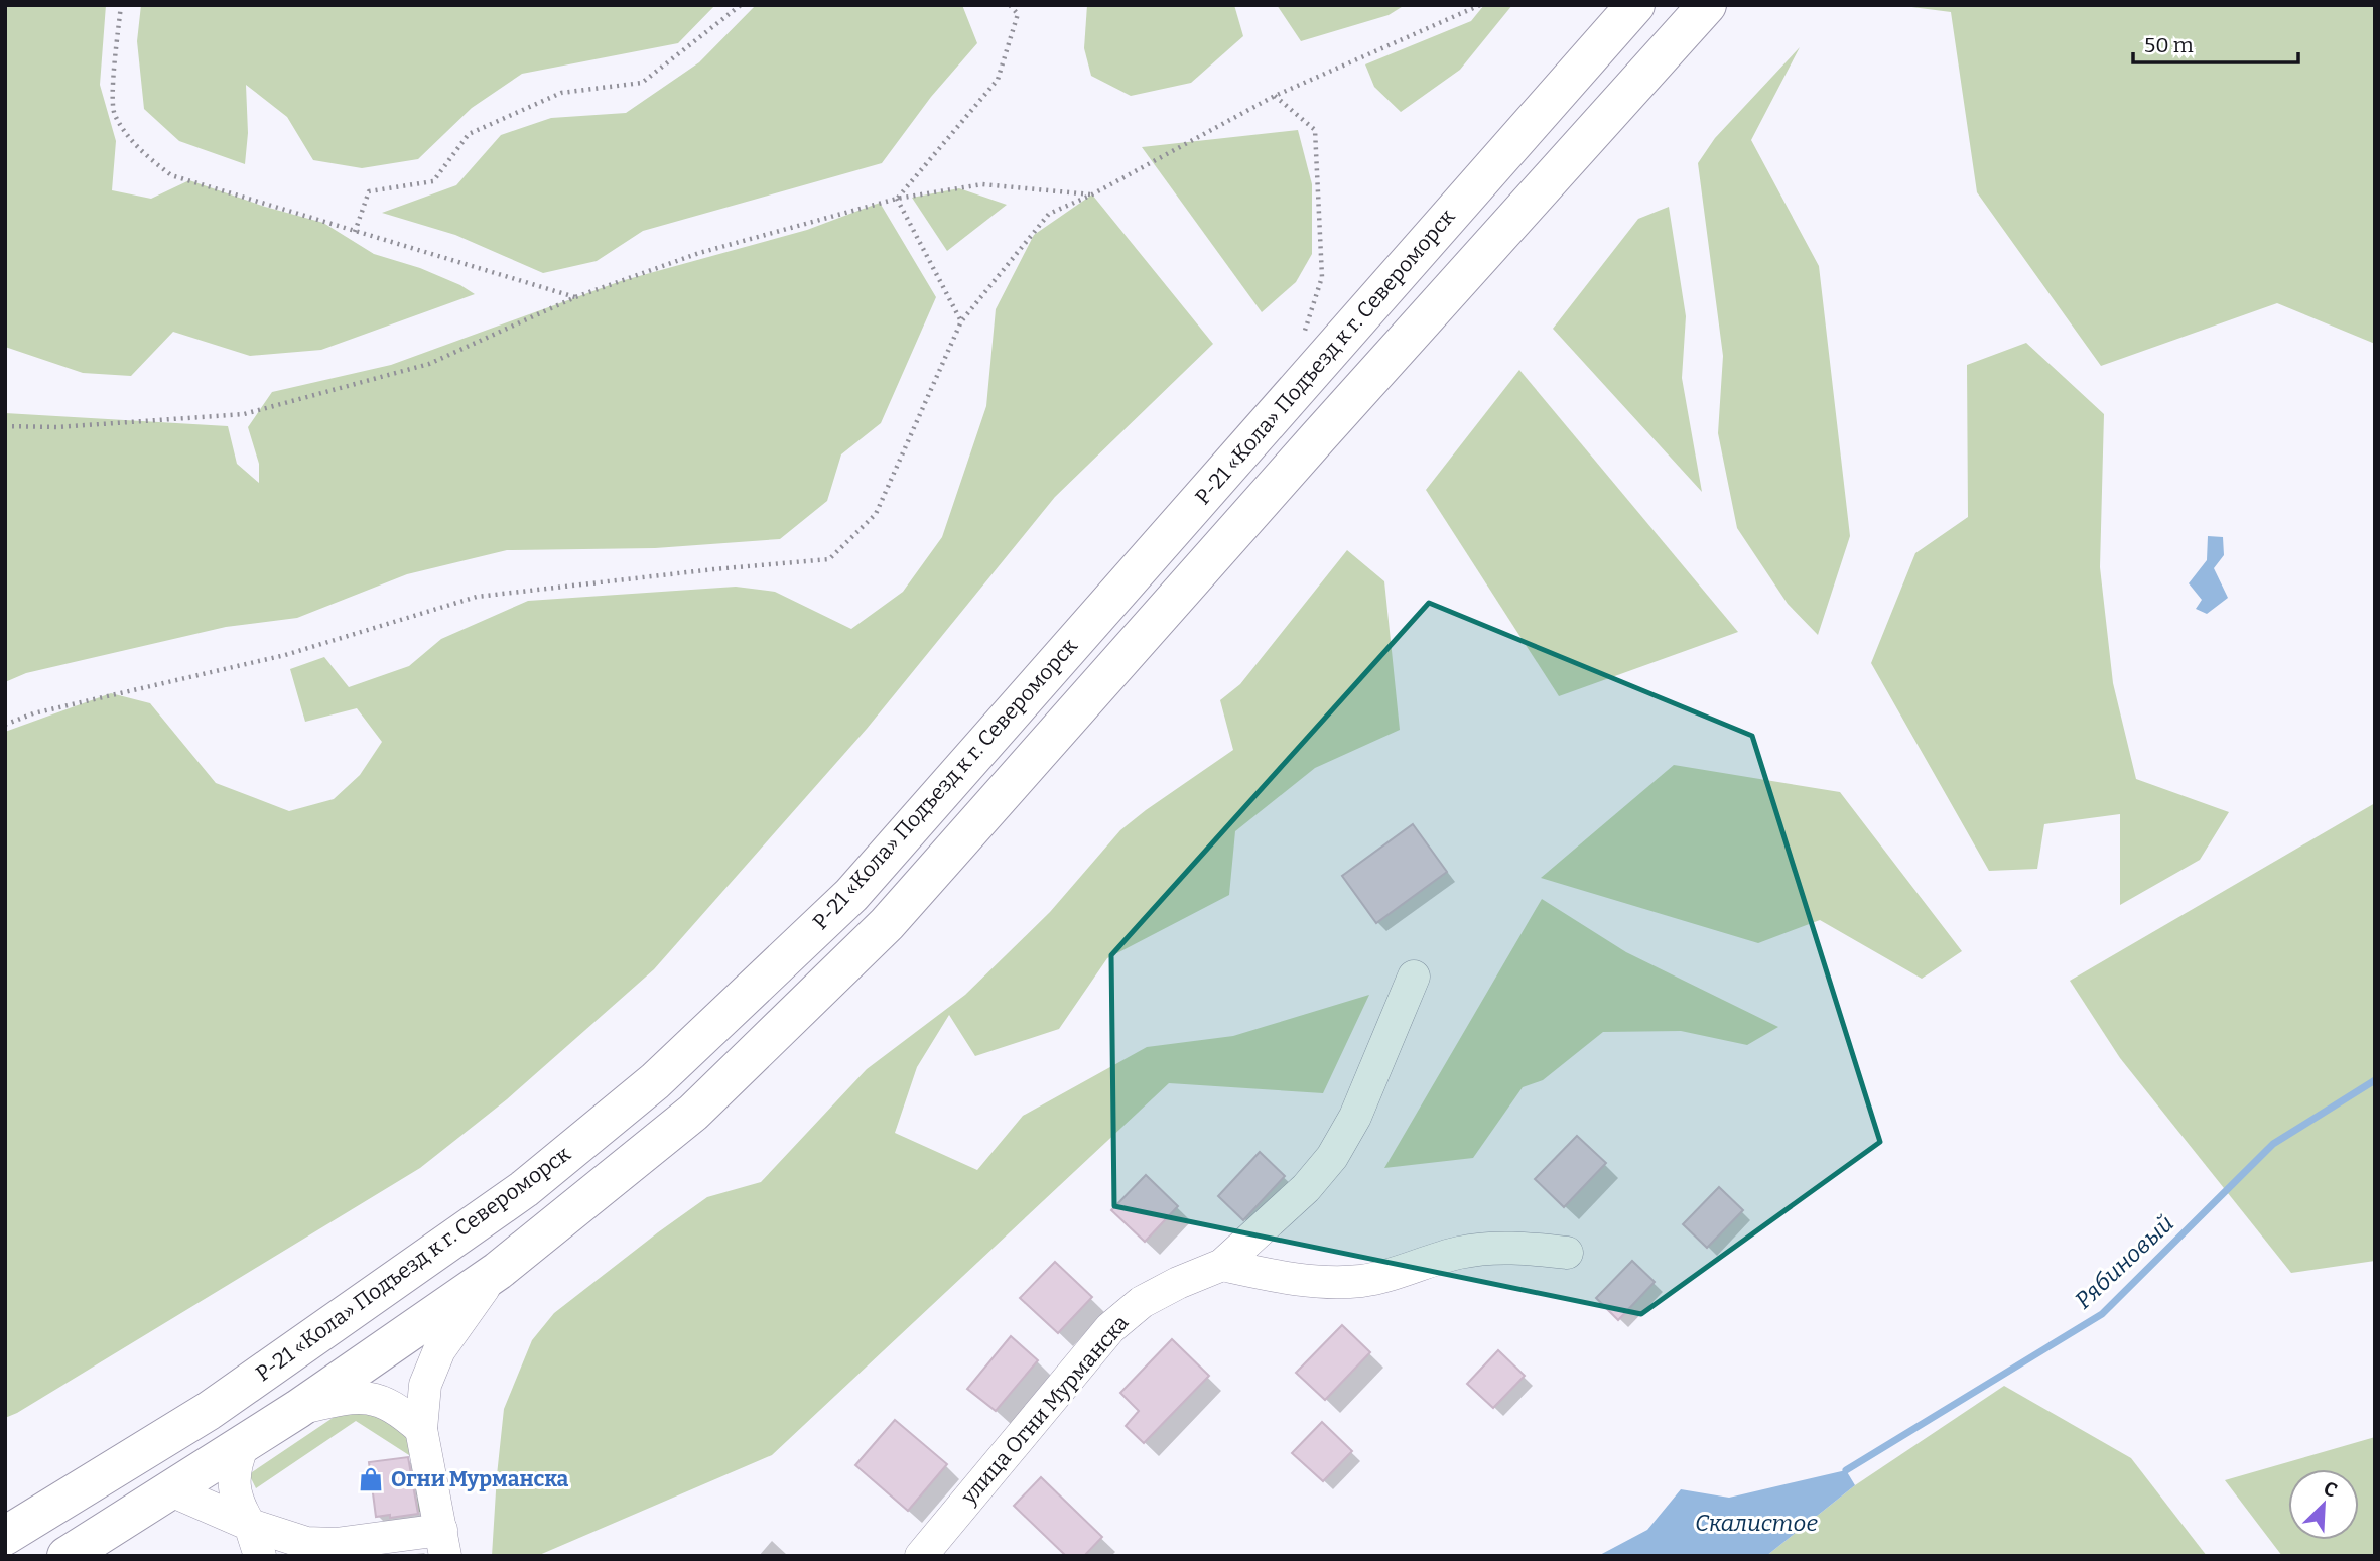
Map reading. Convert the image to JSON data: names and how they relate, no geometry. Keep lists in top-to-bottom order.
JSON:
{
  "streets": {
    "main road": ["Р-21 «Кола» Подъезд к г. Североморск"],
    "street": ["улица Огни Мурманска"]
  },
  "water": ["Рябиновый", "Скалистое"],
  "places": {
    "shop": ["Огни Мурманска"]
  },
  "scale_bar": "50 m",
  "north": "top right"
}
